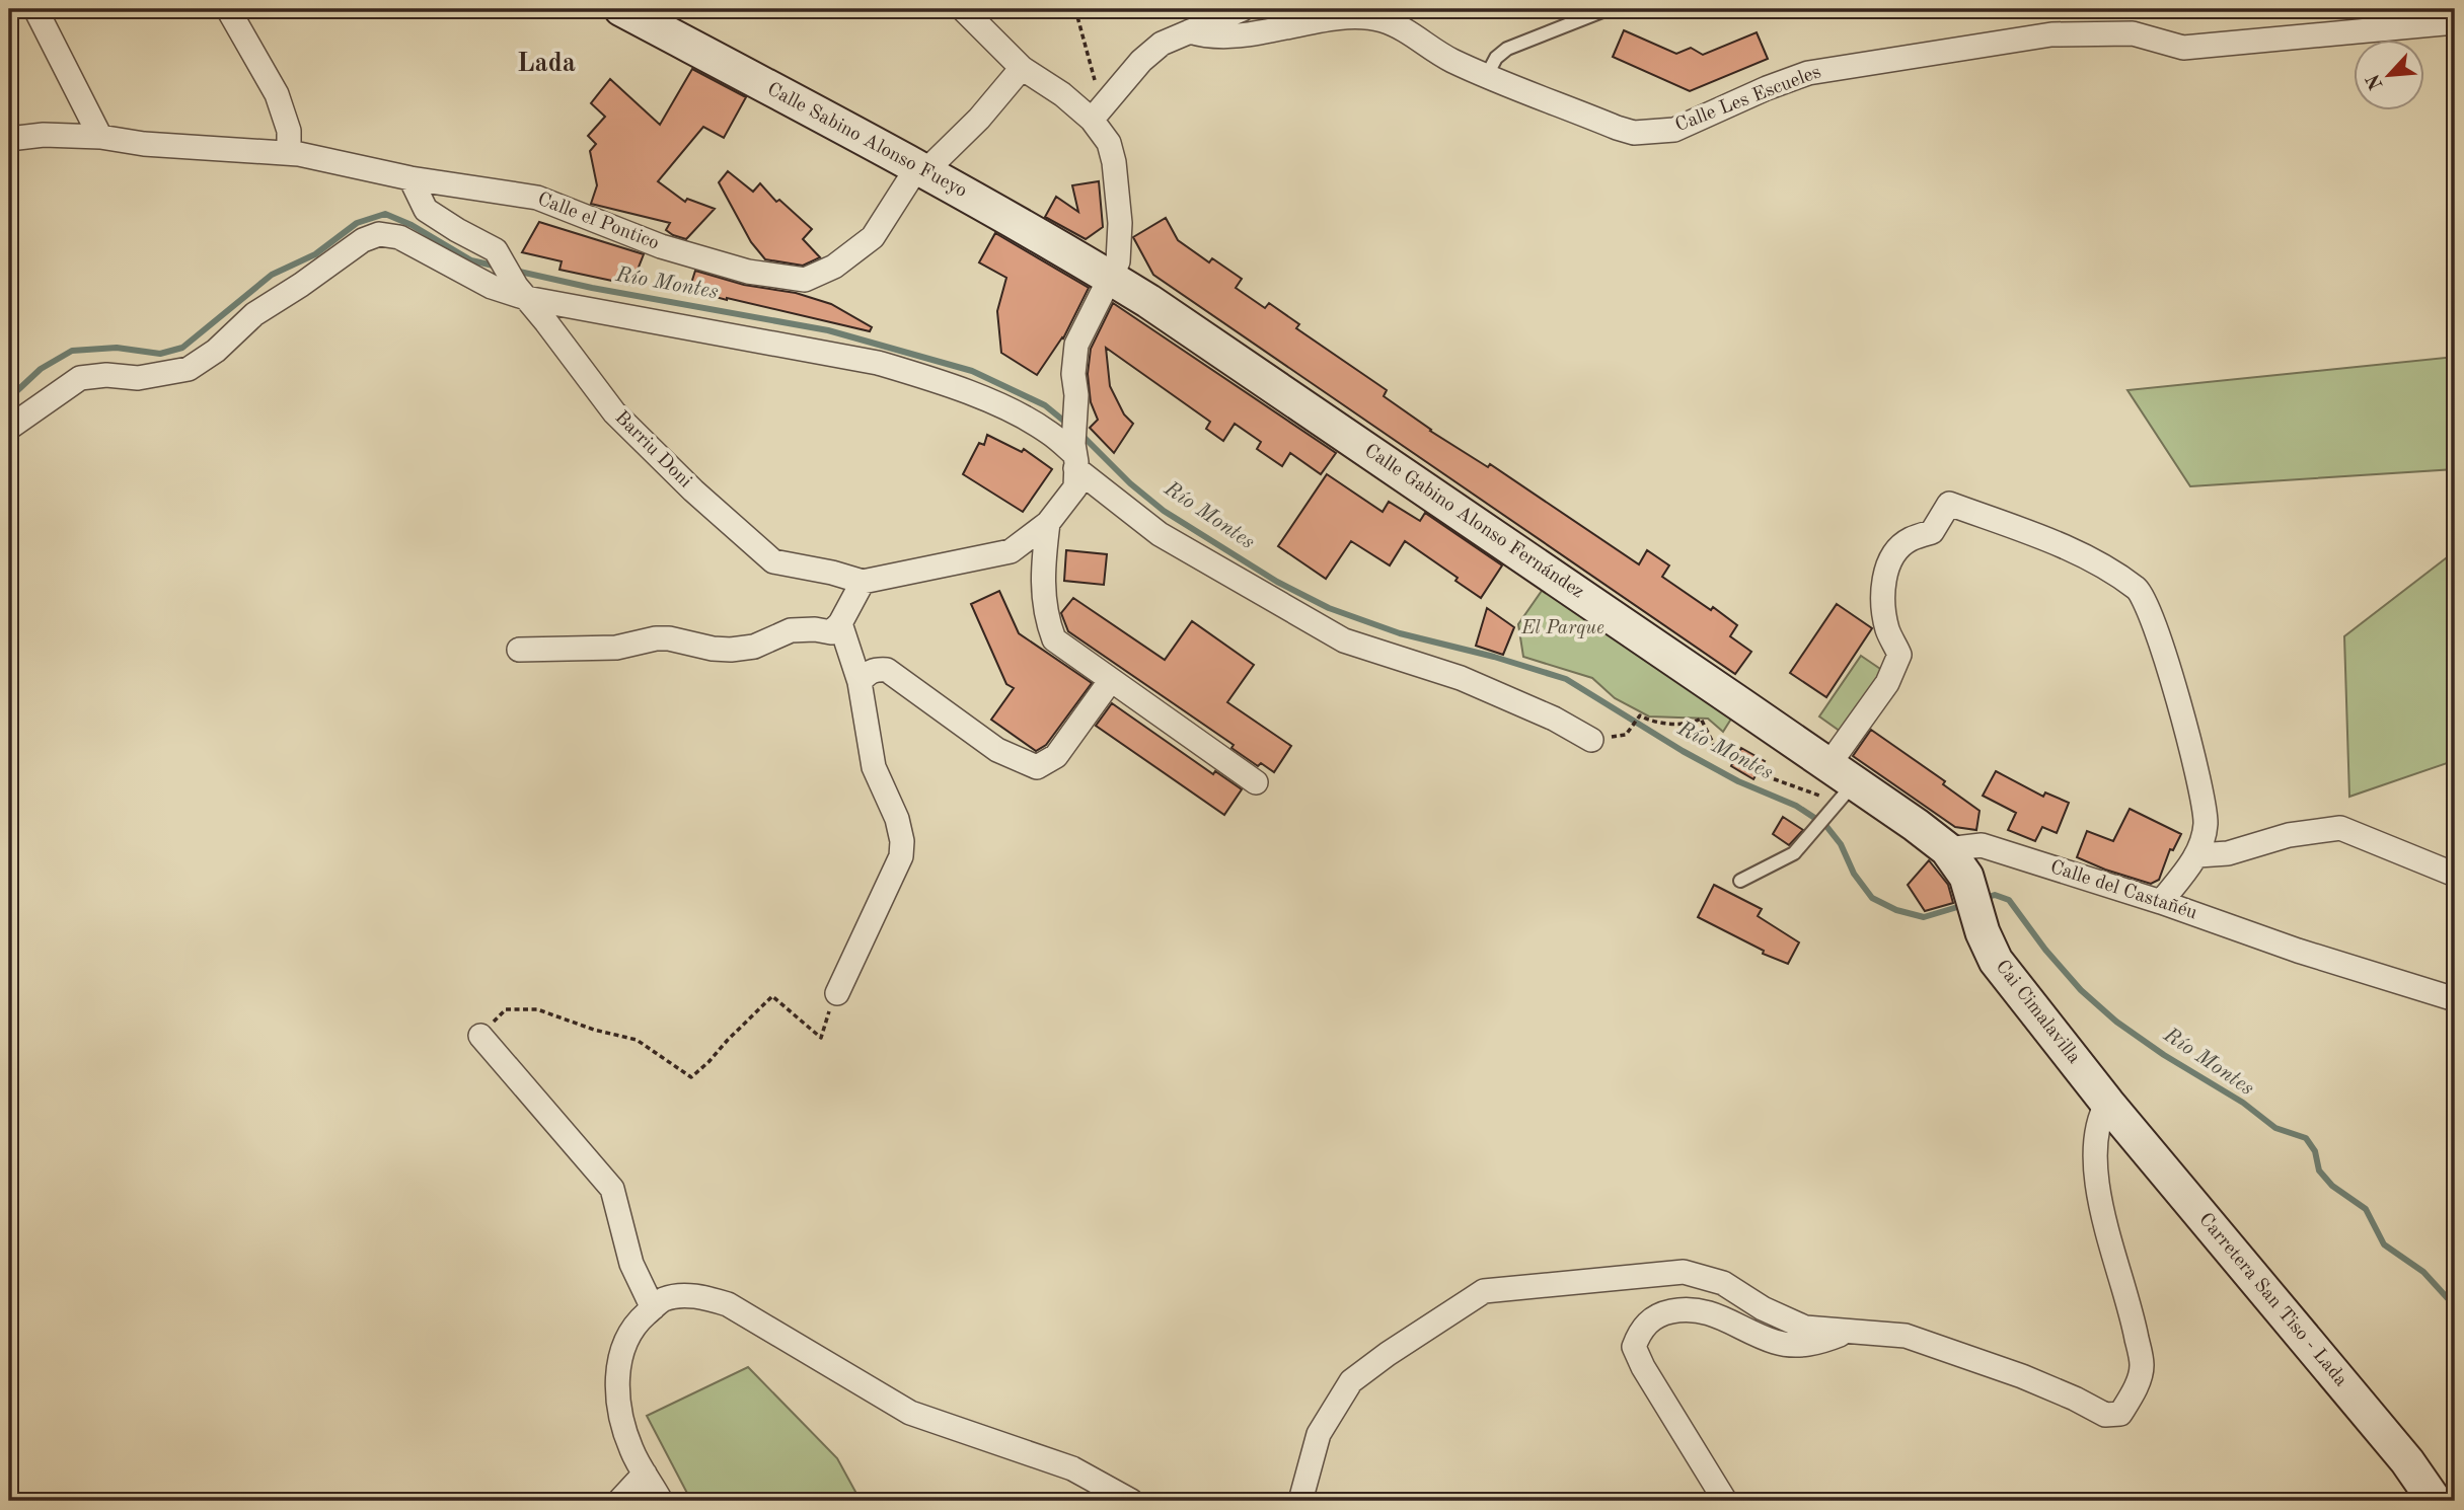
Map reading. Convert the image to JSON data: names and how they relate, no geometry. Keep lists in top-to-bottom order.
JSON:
{
  "streets": {
    "street": [
      "Calle Les Escueles",
      "Calle Sabino Alonso Fueyo",
      "Calle el Pontico",
      "Barriu Doni",
      "Calle Gabino Alonso Fernández",
      "Calle del Castañéu",
      "Cai Cimalavilla",
      "Carretera San Tiso - Lada"
    ]
  },
  "crossings": [
    ["Calle Sabino Alonso Fueyo", "Calle el Pontico"],
    ["Calle Sabino Alonso Fueyo", "Barriu Doni"],
    ["Calle Sabino Alonso Fueyo", "Calle Gabino Alonso Fernández"],
    ["Calle el Pontico", "Barriu Doni"],
    ["Barriu Doni", "Calle Gabino Alonso Fernández"],
    ["Calle Gabino Alonso Fernández", "Calle del Castañéu"],
    ["Calle Gabino Alonso Fernández", "Cai Cimalavilla"],
    ["Cai Cimalavilla", "Carretera San Tiso - Lada"]
  ],
  "districts": ["Lada"],
  "water": ["Río Montes"],
  "parks": ["El Parque"],
  "north": "bottom left"
}
